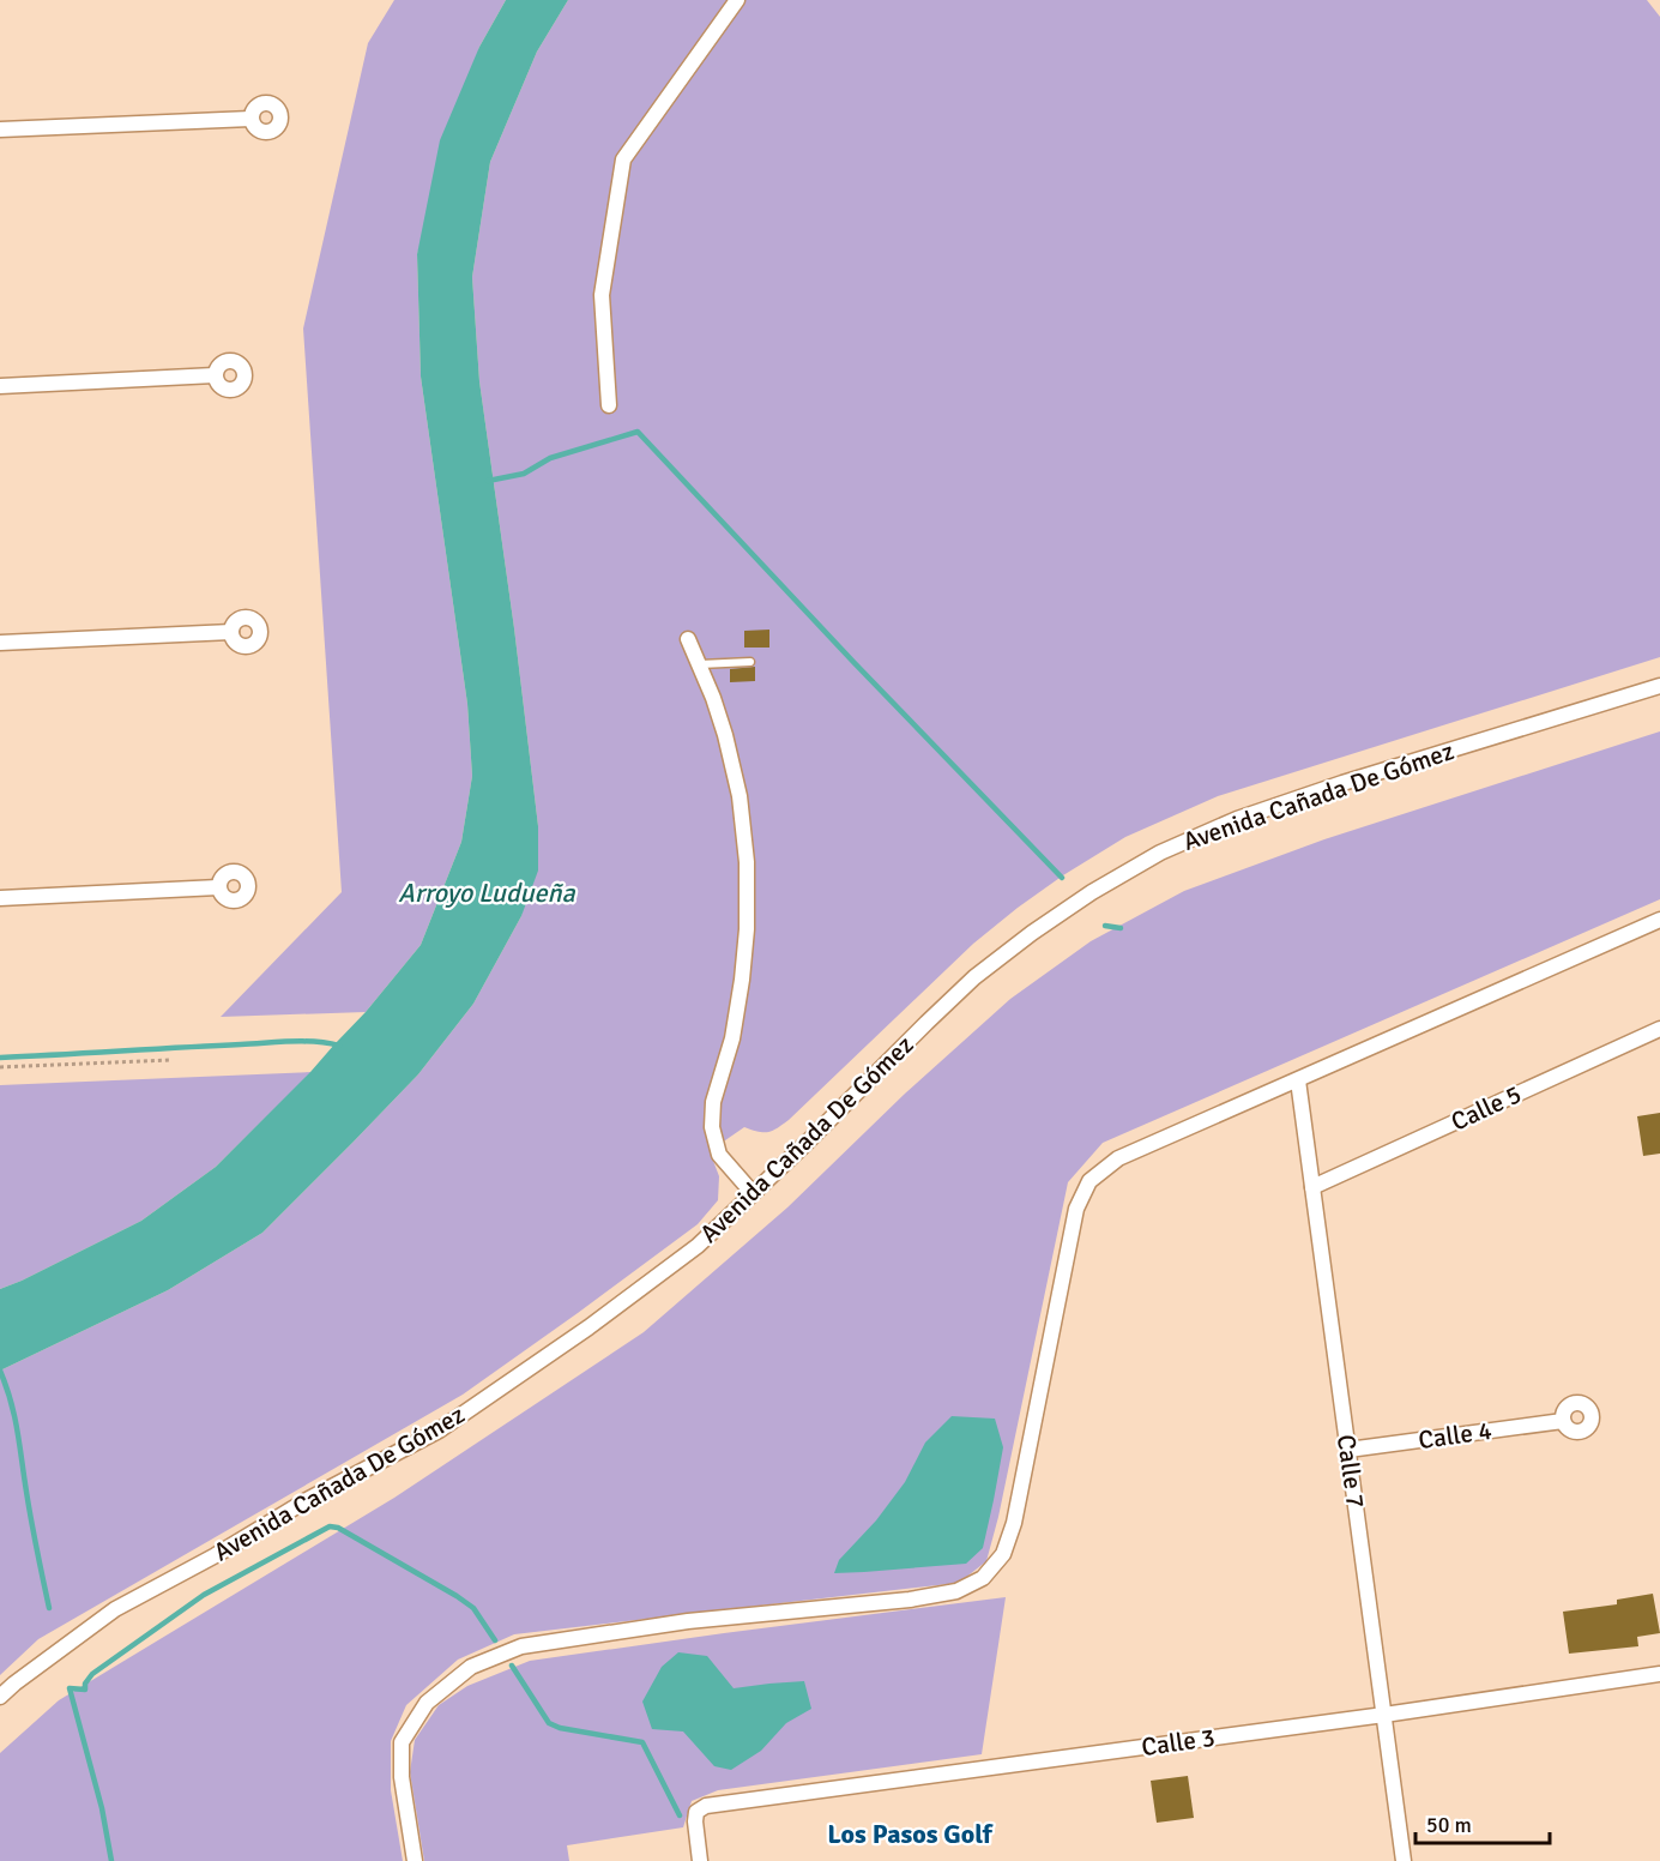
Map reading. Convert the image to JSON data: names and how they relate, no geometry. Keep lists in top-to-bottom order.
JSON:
{
  "streets": {
    "street": [
      "Avenida Cañada De Gómez",
      "Calle 5",
      "Calle 4",
      "Calle 7",
      "Calle 3"
    ]
  },
  "crossings": [
    ["Calle 5", "Calle 7"],
    ["Calle 4", "Calle 7"],
    ["Calle 7", "Calle 3"]
  ],
  "districts": ["Los Pasos Golf"],
  "water": ["Arroyo Ludueña"],
  "scale_bar": "50 m"
}
